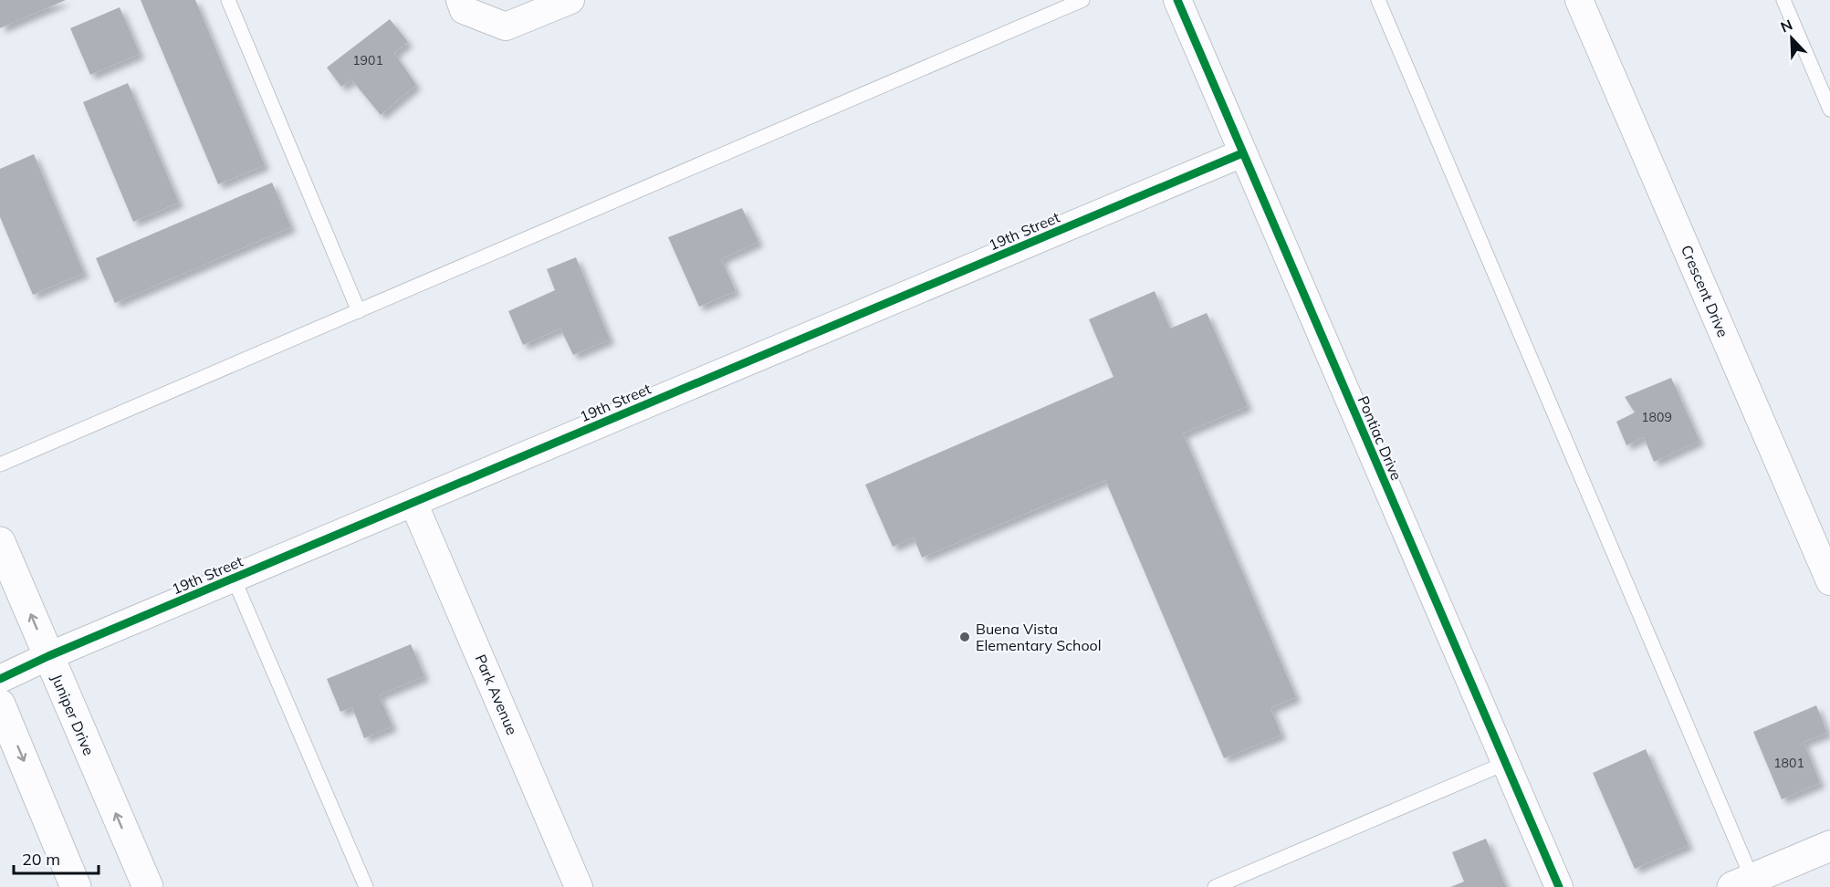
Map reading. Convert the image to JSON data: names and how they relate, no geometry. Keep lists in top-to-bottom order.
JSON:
{
  "streets": {
    "street": [
      "19th Street",
      "Crescent Drive",
      "Pontiac Drive",
      "Park Avenue",
      "Juniper Drive"
    ]
  },
  "crossings": [
    ["19th Street", "Pontiac Drive"],
    ["19th Street", "Park Avenue"],
    ["19th Street", "Juniper Drive"]
  ],
  "places": ["Buena Vista Elementary School"],
  "house_numbers": ["1901", "1809", "1801"],
  "scale_bar": "20 m",
  "north": "top left"
}
